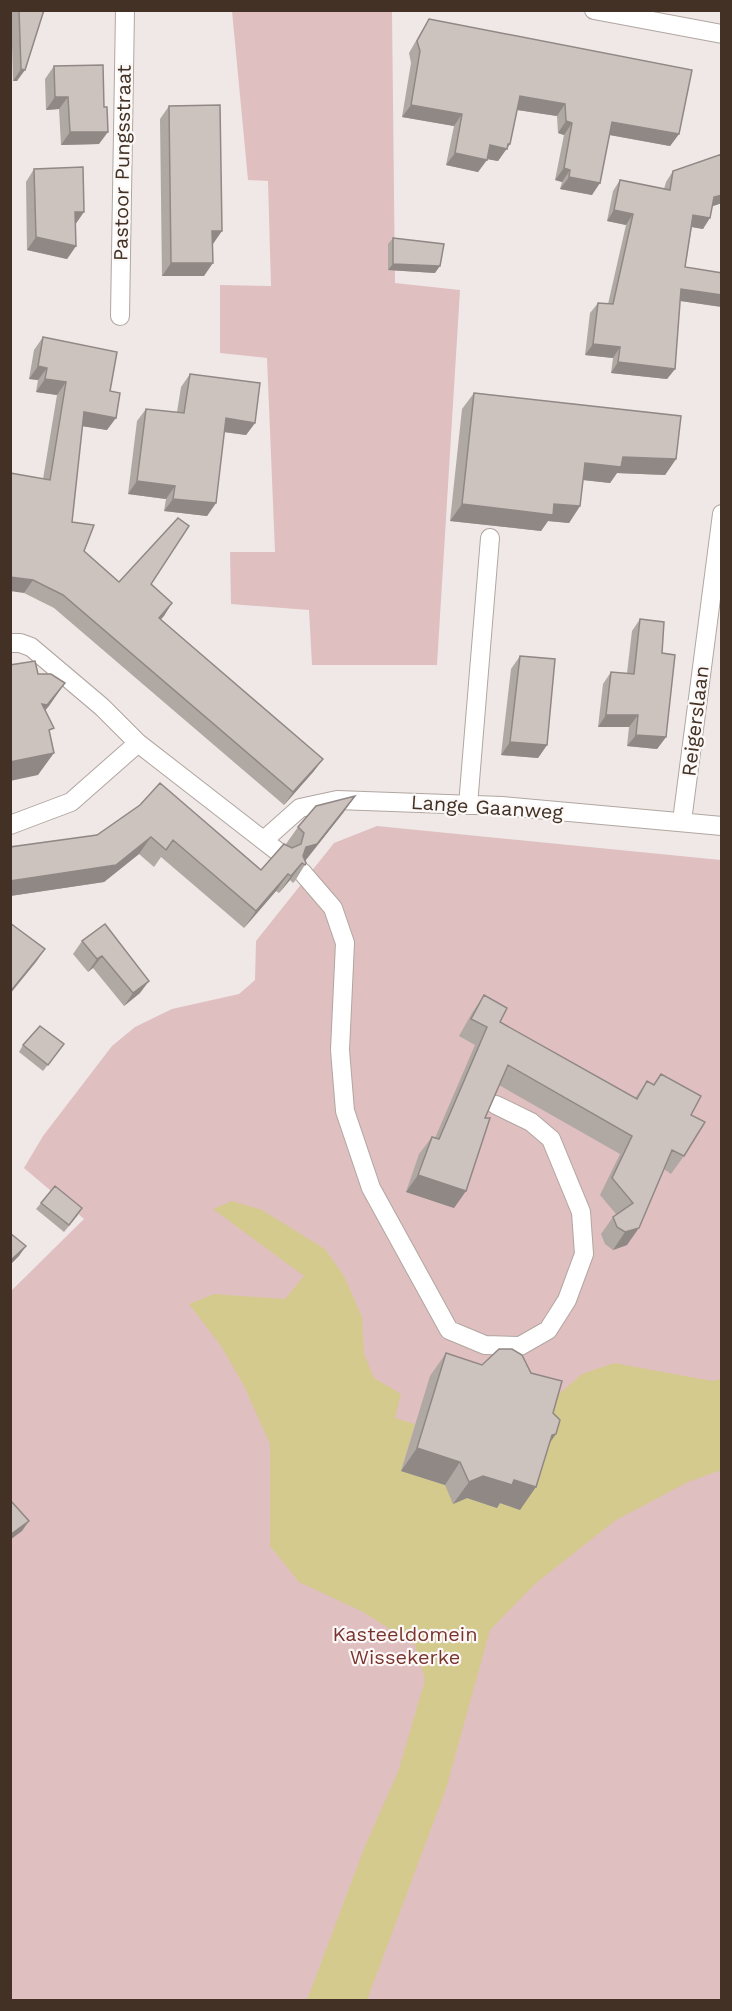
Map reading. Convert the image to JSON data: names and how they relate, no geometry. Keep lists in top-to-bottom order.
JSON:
{
  "streets": {
    "street": ["Pastoor Pungsstraat", "Reigerslaan", "Lange Gaanweg"]
  },
  "crossings": [
    ["Reigerslaan", "Lange Gaanweg"]
  ],
  "parks": ["Kasteeldomein Wissekerke"]
}
